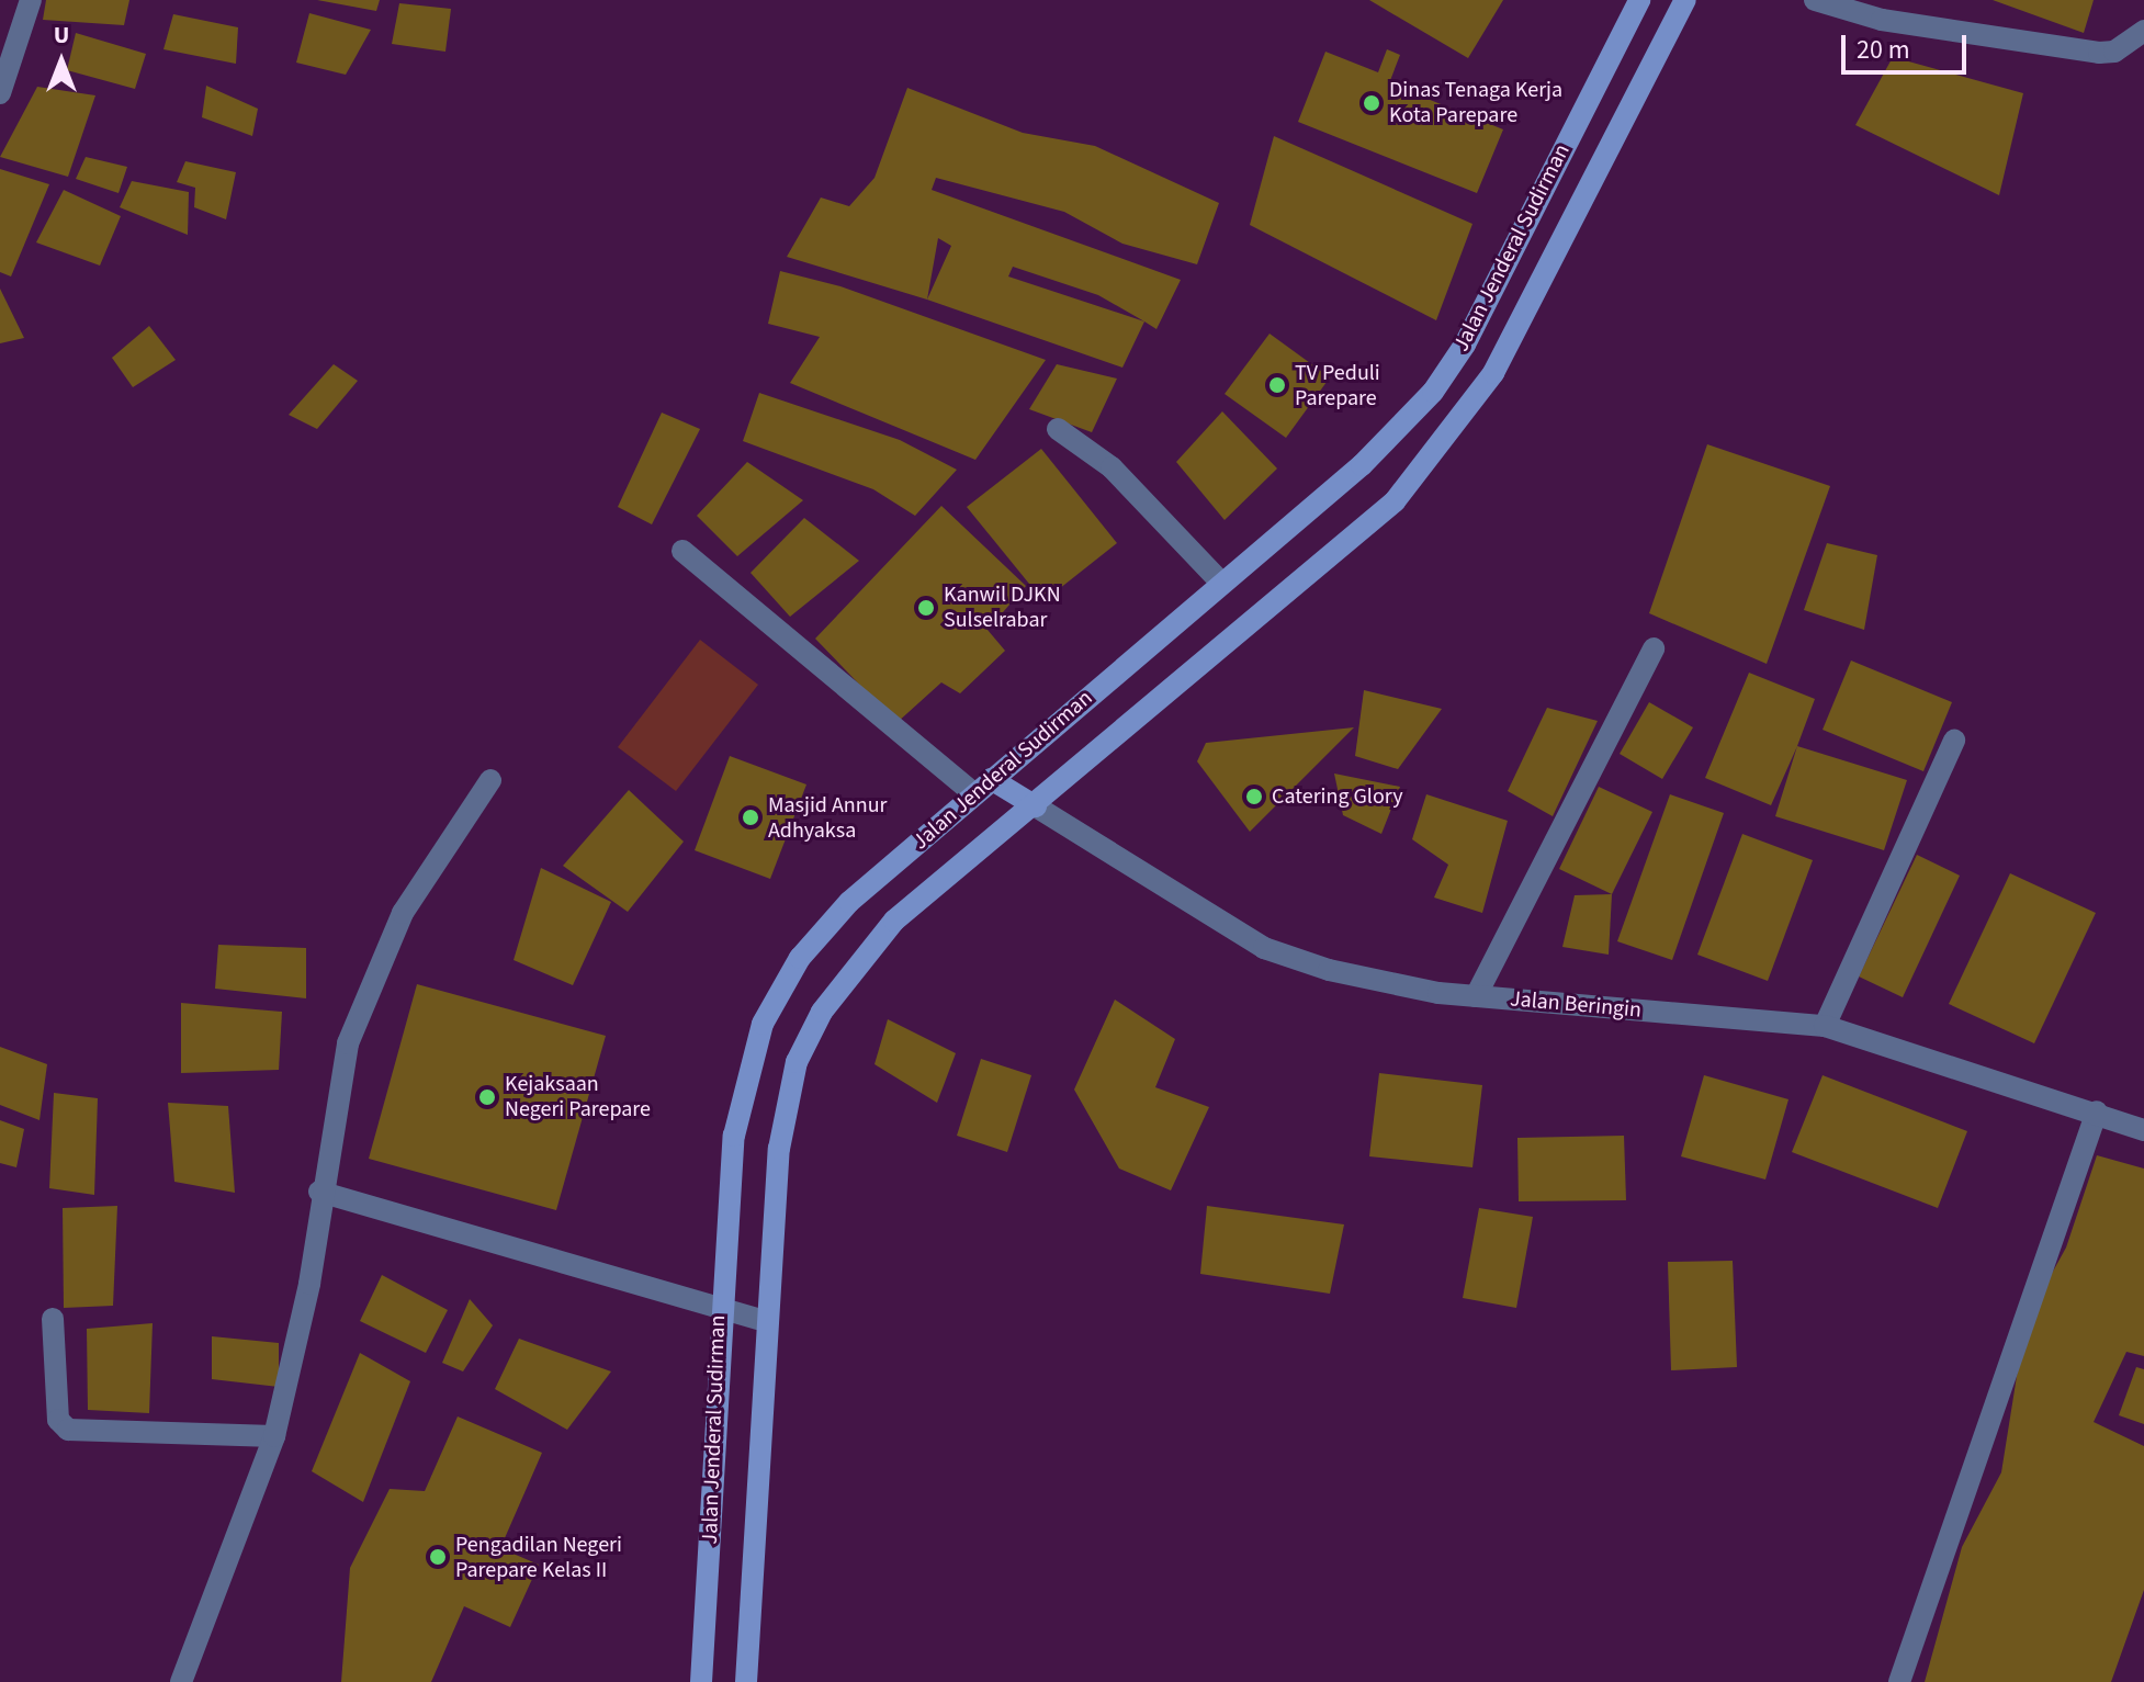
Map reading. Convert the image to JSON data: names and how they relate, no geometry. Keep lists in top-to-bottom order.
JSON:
{
  "streets": {
    "main road": ["Jalan Jenderal Sudirman"],
    "street": ["Jalan Beringin"]
  },
  "crossings": [
    ["Jalan Jenderal Sudirman", "Jalan Beringin"]
  ],
  "places": [
    "Dinas Tenaga Kerja Kota Parepare",
    "TV Peduli Parepare",
    "Kanwil DJKN Sulselrabar",
    "Catering Glory",
    "Masjid Annur Adhyaksa",
    "Kejaksaan Negeri Parepare",
    "Pengadilan Negeri Parepare Kelas II"
  ],
  "scale_bar": "20 m",
  "north": "top"
}
